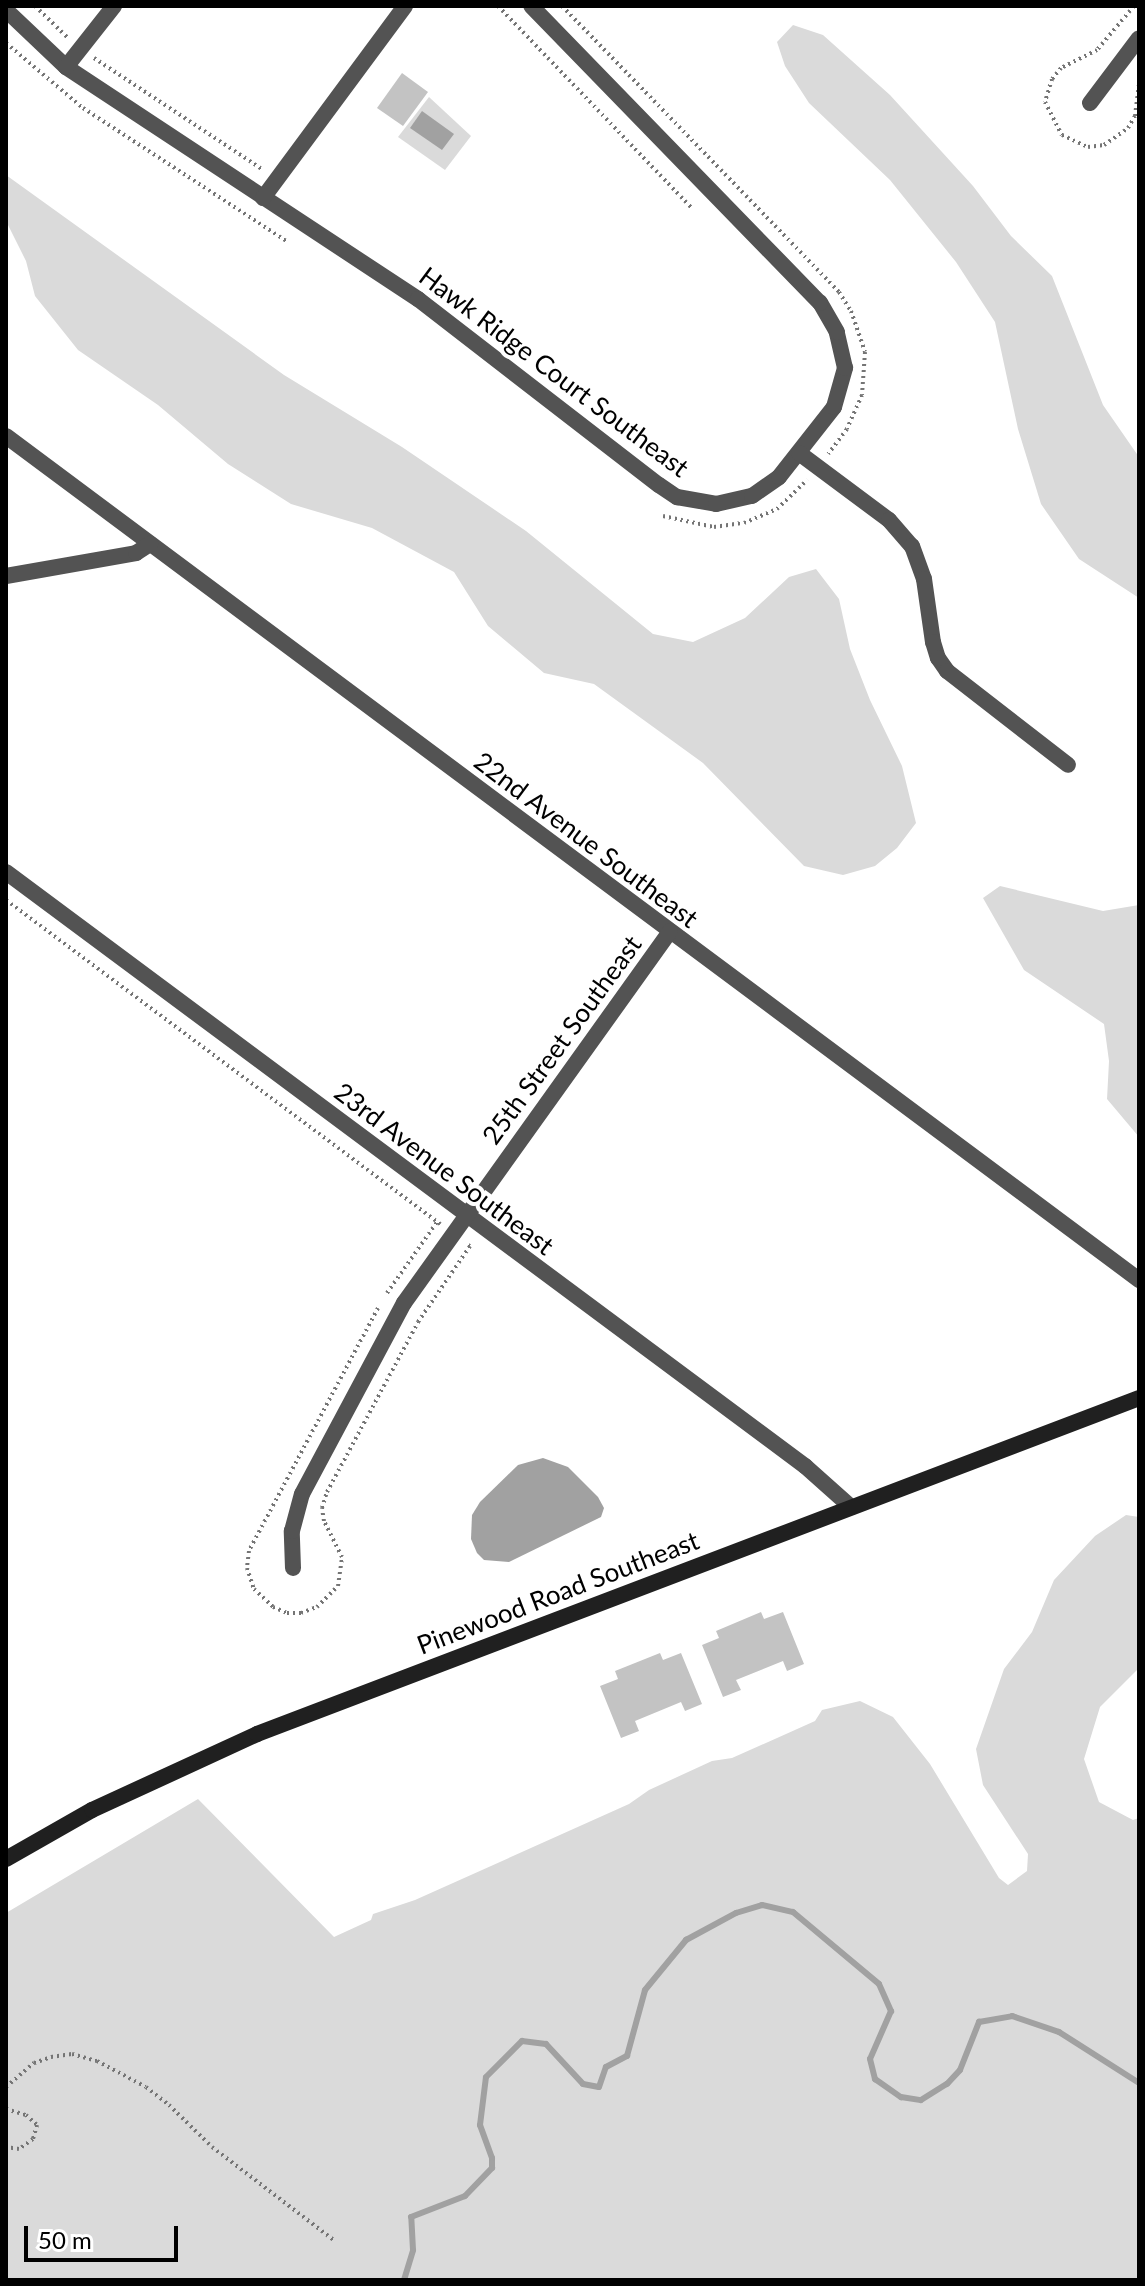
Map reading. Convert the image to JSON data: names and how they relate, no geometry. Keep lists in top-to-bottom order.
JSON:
{
  "streets": {
    "street": [
      "Hawk Ridge Court Southeast",
      "22nd Avenue Southeast",
      "25th Street Southeast",
      "23rd Avenue Southeast",
      "Pinewood Road Southeast"
    ]
  },
  "crossings": [
    ["22nd Avenue Southeast", "25th Street Southeast"],
    ["25th Street Southeast", "23rd Avenue Southeast"],
    ["23rd Avenue Southeast", "Pinewood Road Southeast"]
  ],
  "scale_bar": "50 m"
}
